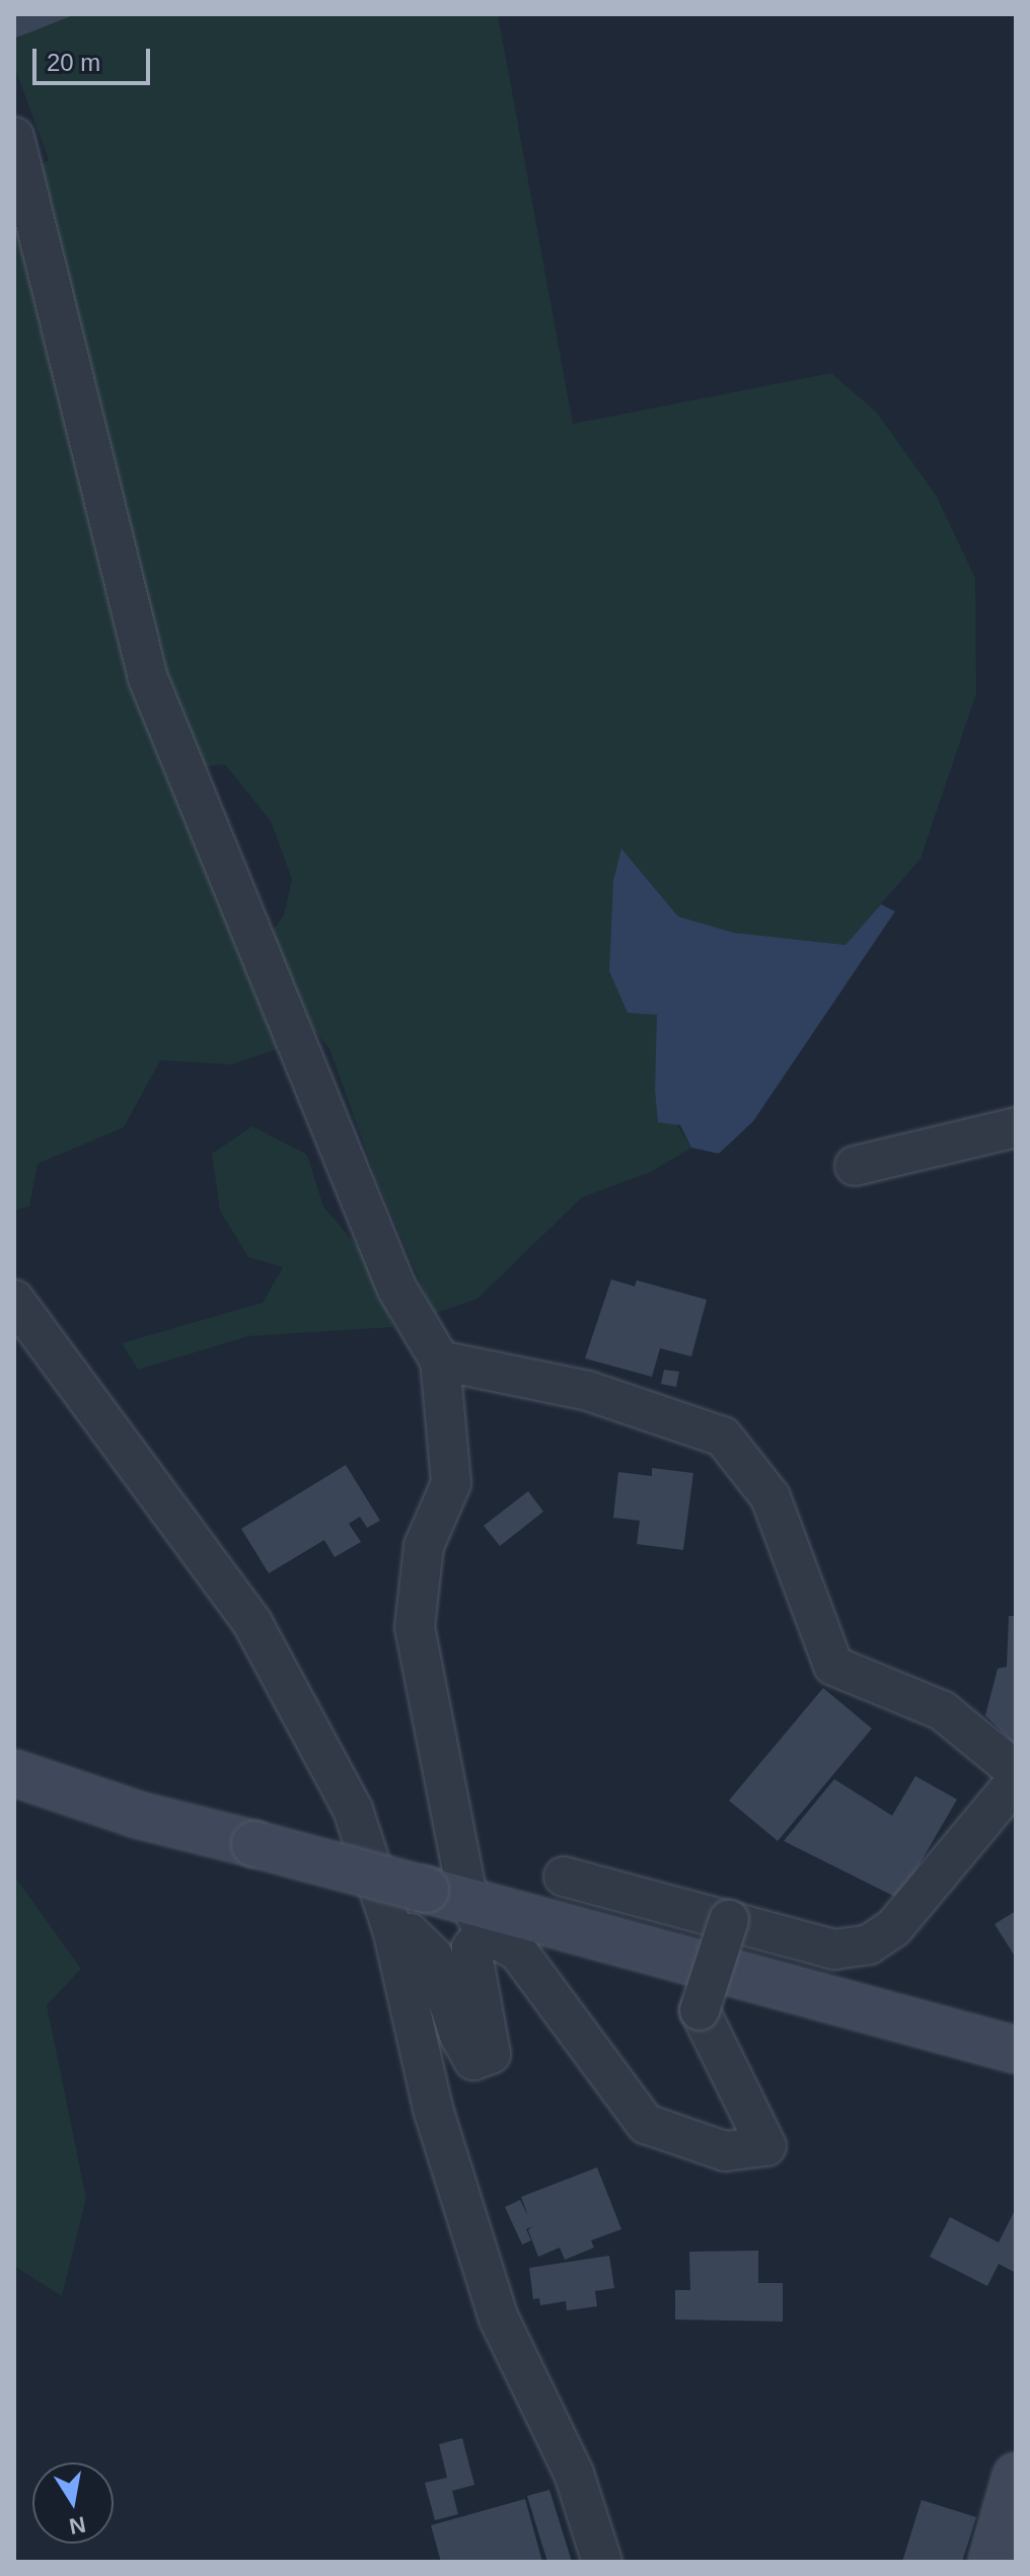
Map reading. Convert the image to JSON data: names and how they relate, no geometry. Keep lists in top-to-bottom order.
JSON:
{
  "scale_bar": "20 m",
  "north": "bottom"
}
